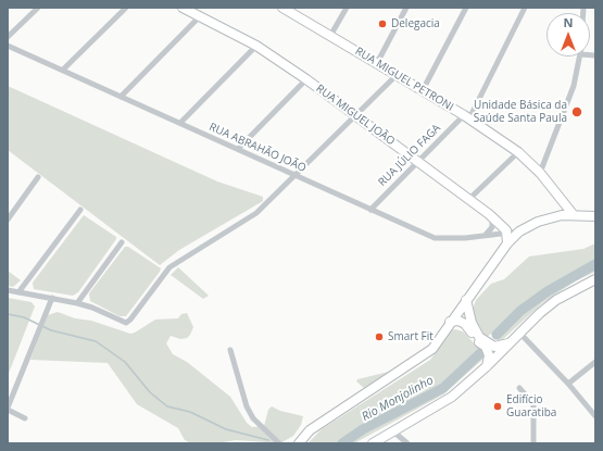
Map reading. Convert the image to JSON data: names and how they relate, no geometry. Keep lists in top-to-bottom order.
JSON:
{
  "streets": {
    "main road": ["RUA MIGUEL PETRONI", "RUA MIGUEL JOÃO"],
    "street": ["RUA ABRAHÃO JOÃO", "RUA JÚLIO FAGA"]
  },
  "crossings": [
    ["RUA MIGUEL PETRONI", "RUA JÚLIO FAGA"],
    ["RUA MIGUEL JOÃO", "RUA ABRAHÃO JOÃO"],
    ["RUA MIGUEL JOÃO", "RUA JÚLIO FAGA"],
    ["RUA ABRAHÃO JOÃO", "RUA JÚLIO FAGA"]
  ],
  "water": ["Rio Monjolinho"],
  "places": [
    "Delegacia",
    "Unidade Básica da Saúde Santa Paula",
    "Smart Fit",
    "Edifício Guaratiba"
  ],
  "north": "top"
}
